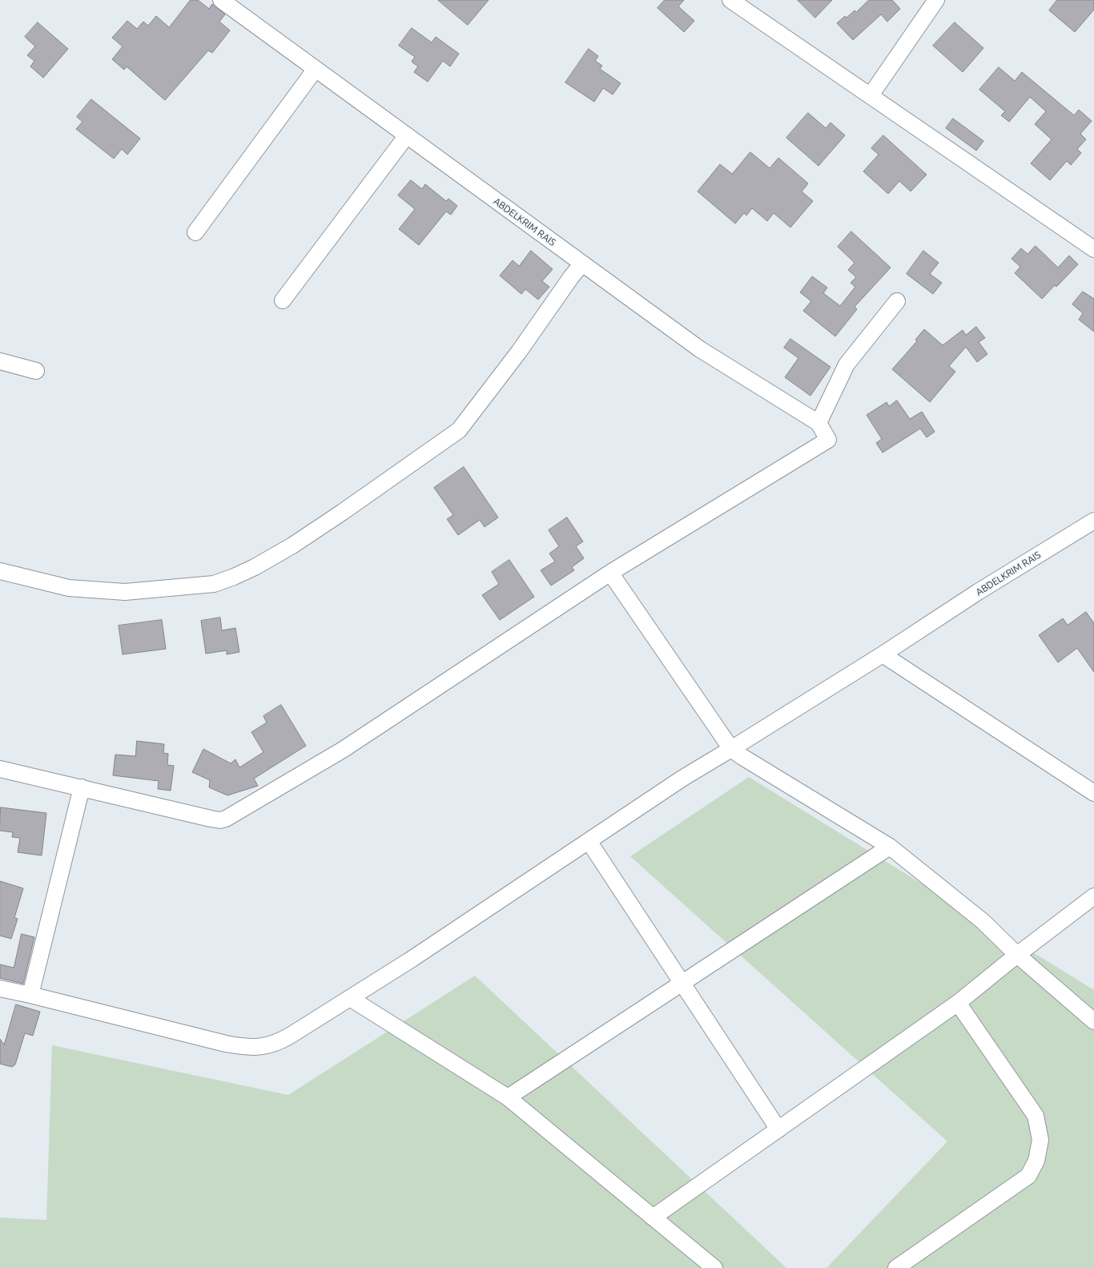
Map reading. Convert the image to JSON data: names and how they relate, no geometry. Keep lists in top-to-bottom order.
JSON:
{
  "streets": {
    "street": ["ABDELKRIM RAIS"]
  }
}
